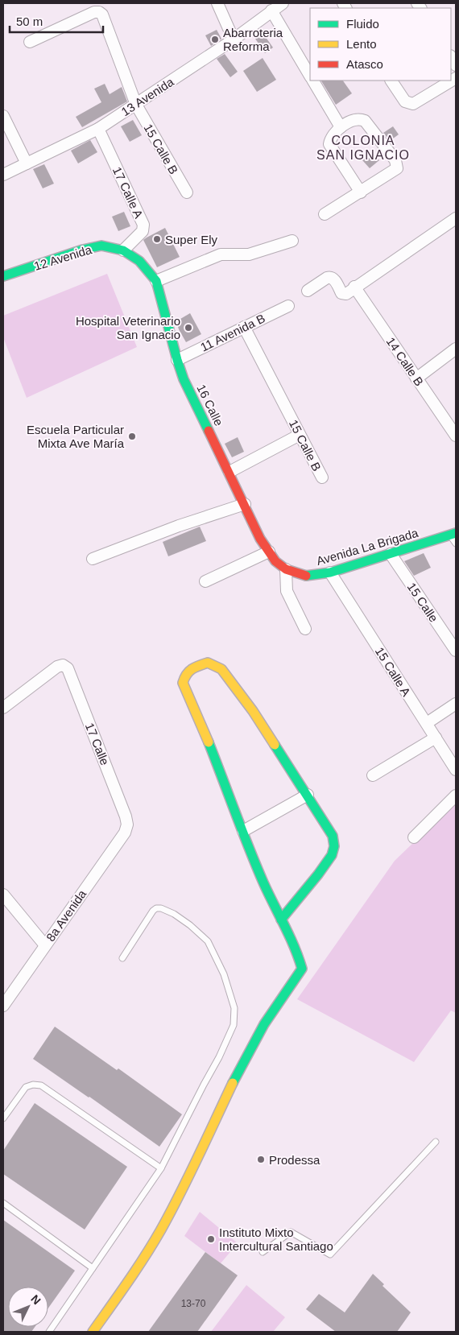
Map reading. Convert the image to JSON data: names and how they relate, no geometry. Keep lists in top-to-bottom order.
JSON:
{
  "streets": {
    "street": [
      "13 Avenida",
      "15 Calle B",
      "17 Calle A",
      "12 Avenida",
      "11 Avenida B",
      "14 Calle B",
      "16 Calle",
      "Avenida La Brigada",
      "15 Calle",
      "15 Calle A",
      "17 Calle",
      "8a Avenida"
    ]
  },
  "crossings": [
    ["13 Avenida", "15 Calle B"],
    ["13 Avenida", "17 Calle A"],
    ["15 Calle B", "11 Avenida B"],
    ["17 Calle A", "12 Avenida"],
    ["17 Calle A", "16 Calle"],
    ["12 Avenida", "16 Calle"],
    ["11 Avenida B", "16 Calle"],
    ["16 Calle", "Avenida La Brigada"],
    ["Avenida La Brigada", "15 Calle"],
    ["Avenida La Brigada", "15 Calle A"],
    ["17 Calle", "8a Avenida"]
  ],
  "districts": ["COLONIA SAN IGNACIO"],
  "places": [
    "Abarroteria Reforma",
    "Super Ely",
    "Hospital Veterinario San Ignacio",
    "Escuela Particular Mixta Ave María",
    "Prodessa",
    "Instituto Mixto Intercultural Santiago"
  ],
  "house_numbers": ["13-70"],
  "legend": ["Fluido", "Lento", "Atasco"],
  "scale_bar": "50 m",
  "north": "top right"
}
